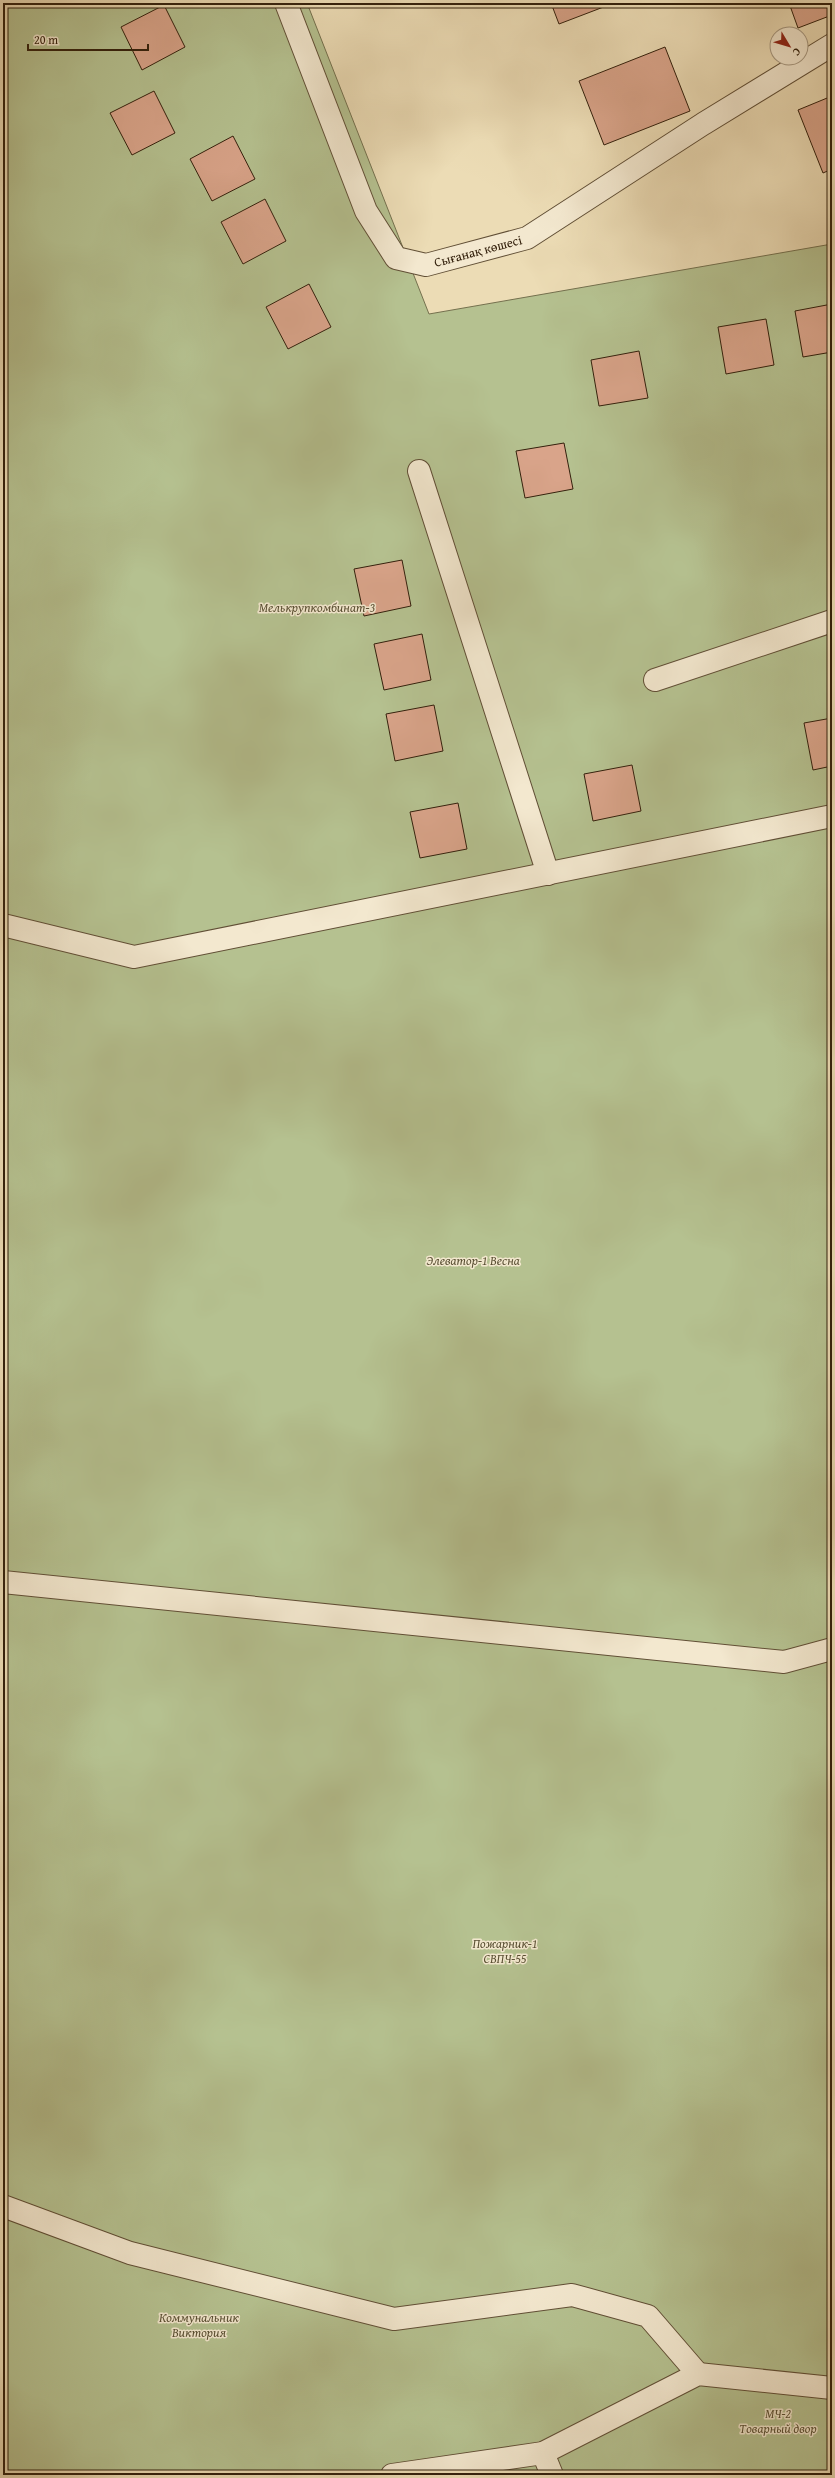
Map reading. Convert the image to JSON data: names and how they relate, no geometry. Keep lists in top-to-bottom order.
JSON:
{
  "streets": {
    "street": ["Сығанақ көшесі"]
  },
  "parks": [
    "Мелькрупкомбинат-3",
    "Элеватор-1 Весна",
    "Пожарник-1 СВПЧ-55",
    "Коммунальник Виктория",
    "МЧ-2 Товарный двор"
  ],
  "scale_bar": "20 m",
  "north": "bottom right"
}
